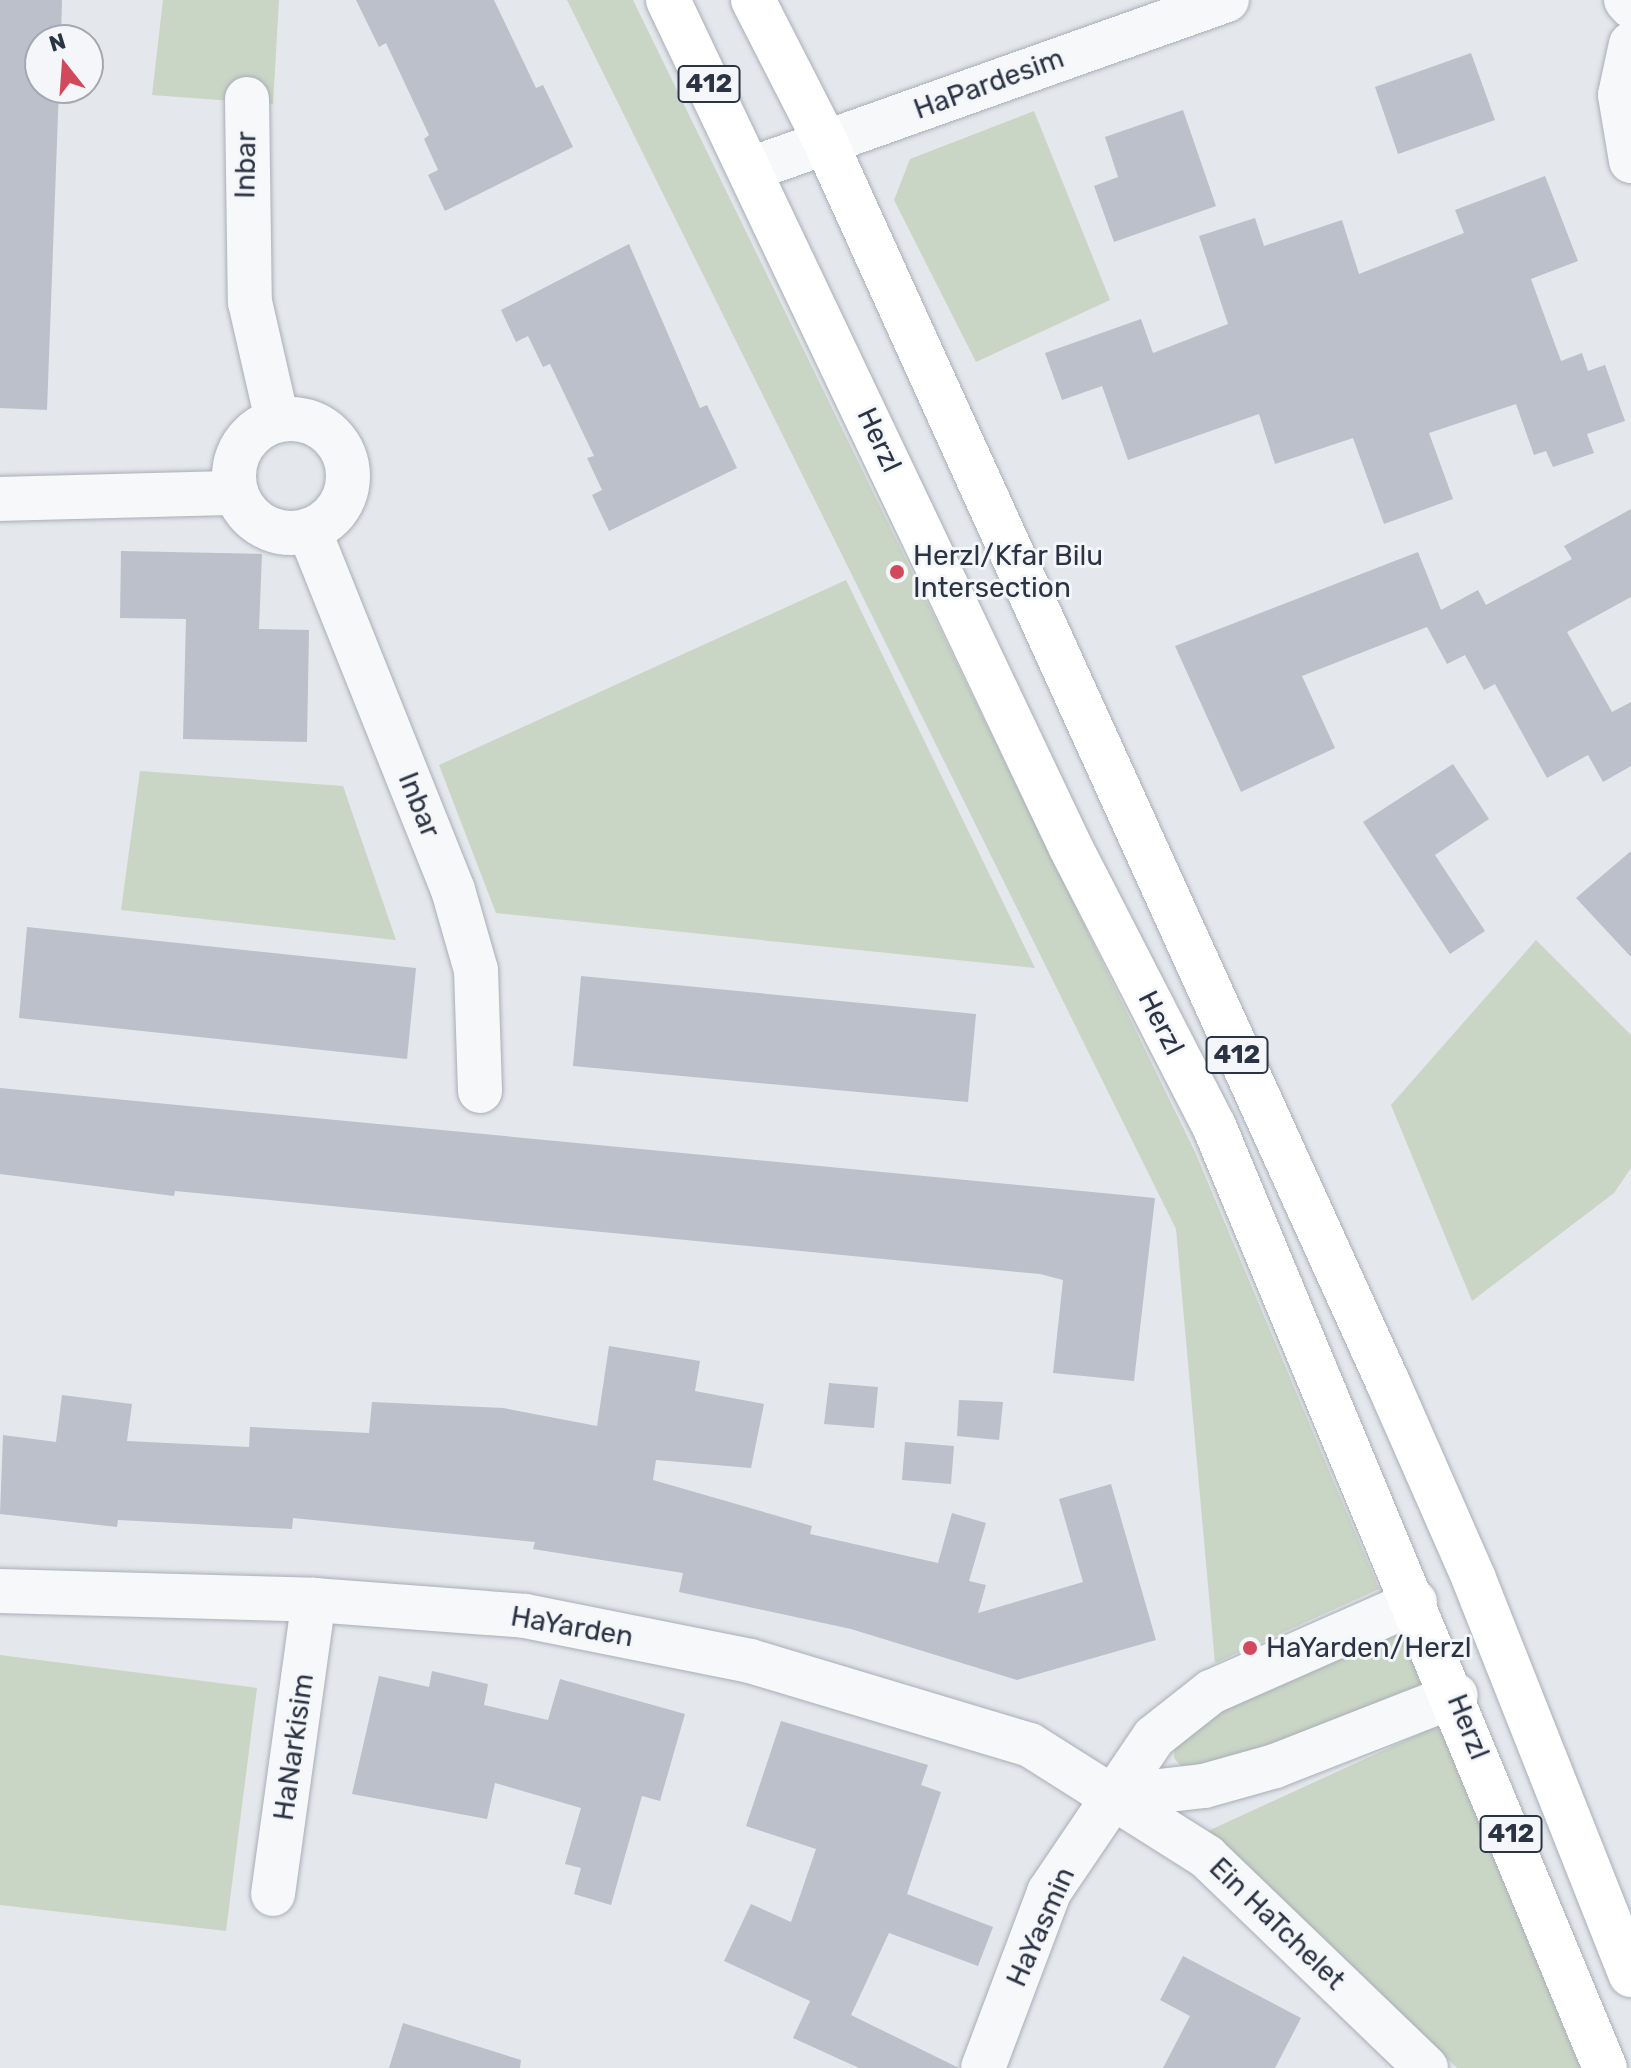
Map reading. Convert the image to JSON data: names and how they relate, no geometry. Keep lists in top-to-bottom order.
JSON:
{
  "streets": {
    "main road": ["412", "Herzl"],
    "street": [
      "HaPardesim",
      "Inbar",
      "HaYarden",
      "HaNarkisim",
      "Ein HaTchelet",
      "HaYasmin"
    ]
  },
  "crossings": [
    ["HaPardesim", "Herzl"],
    ["Herzl", "HaYasmin"],
    ["HaYarden", "HaNarkisim"],
    ["HaYarden", "Ein HaTchelet"],
    ["HaYarden", "HaYasmin"],
    ["Ein HaTchelet", "HaYasmin"]
  ],
  "places": ["Herzl/Kfar Bilu Intersection", "HaYarden/Herzl"],
  "north": "top"
}
